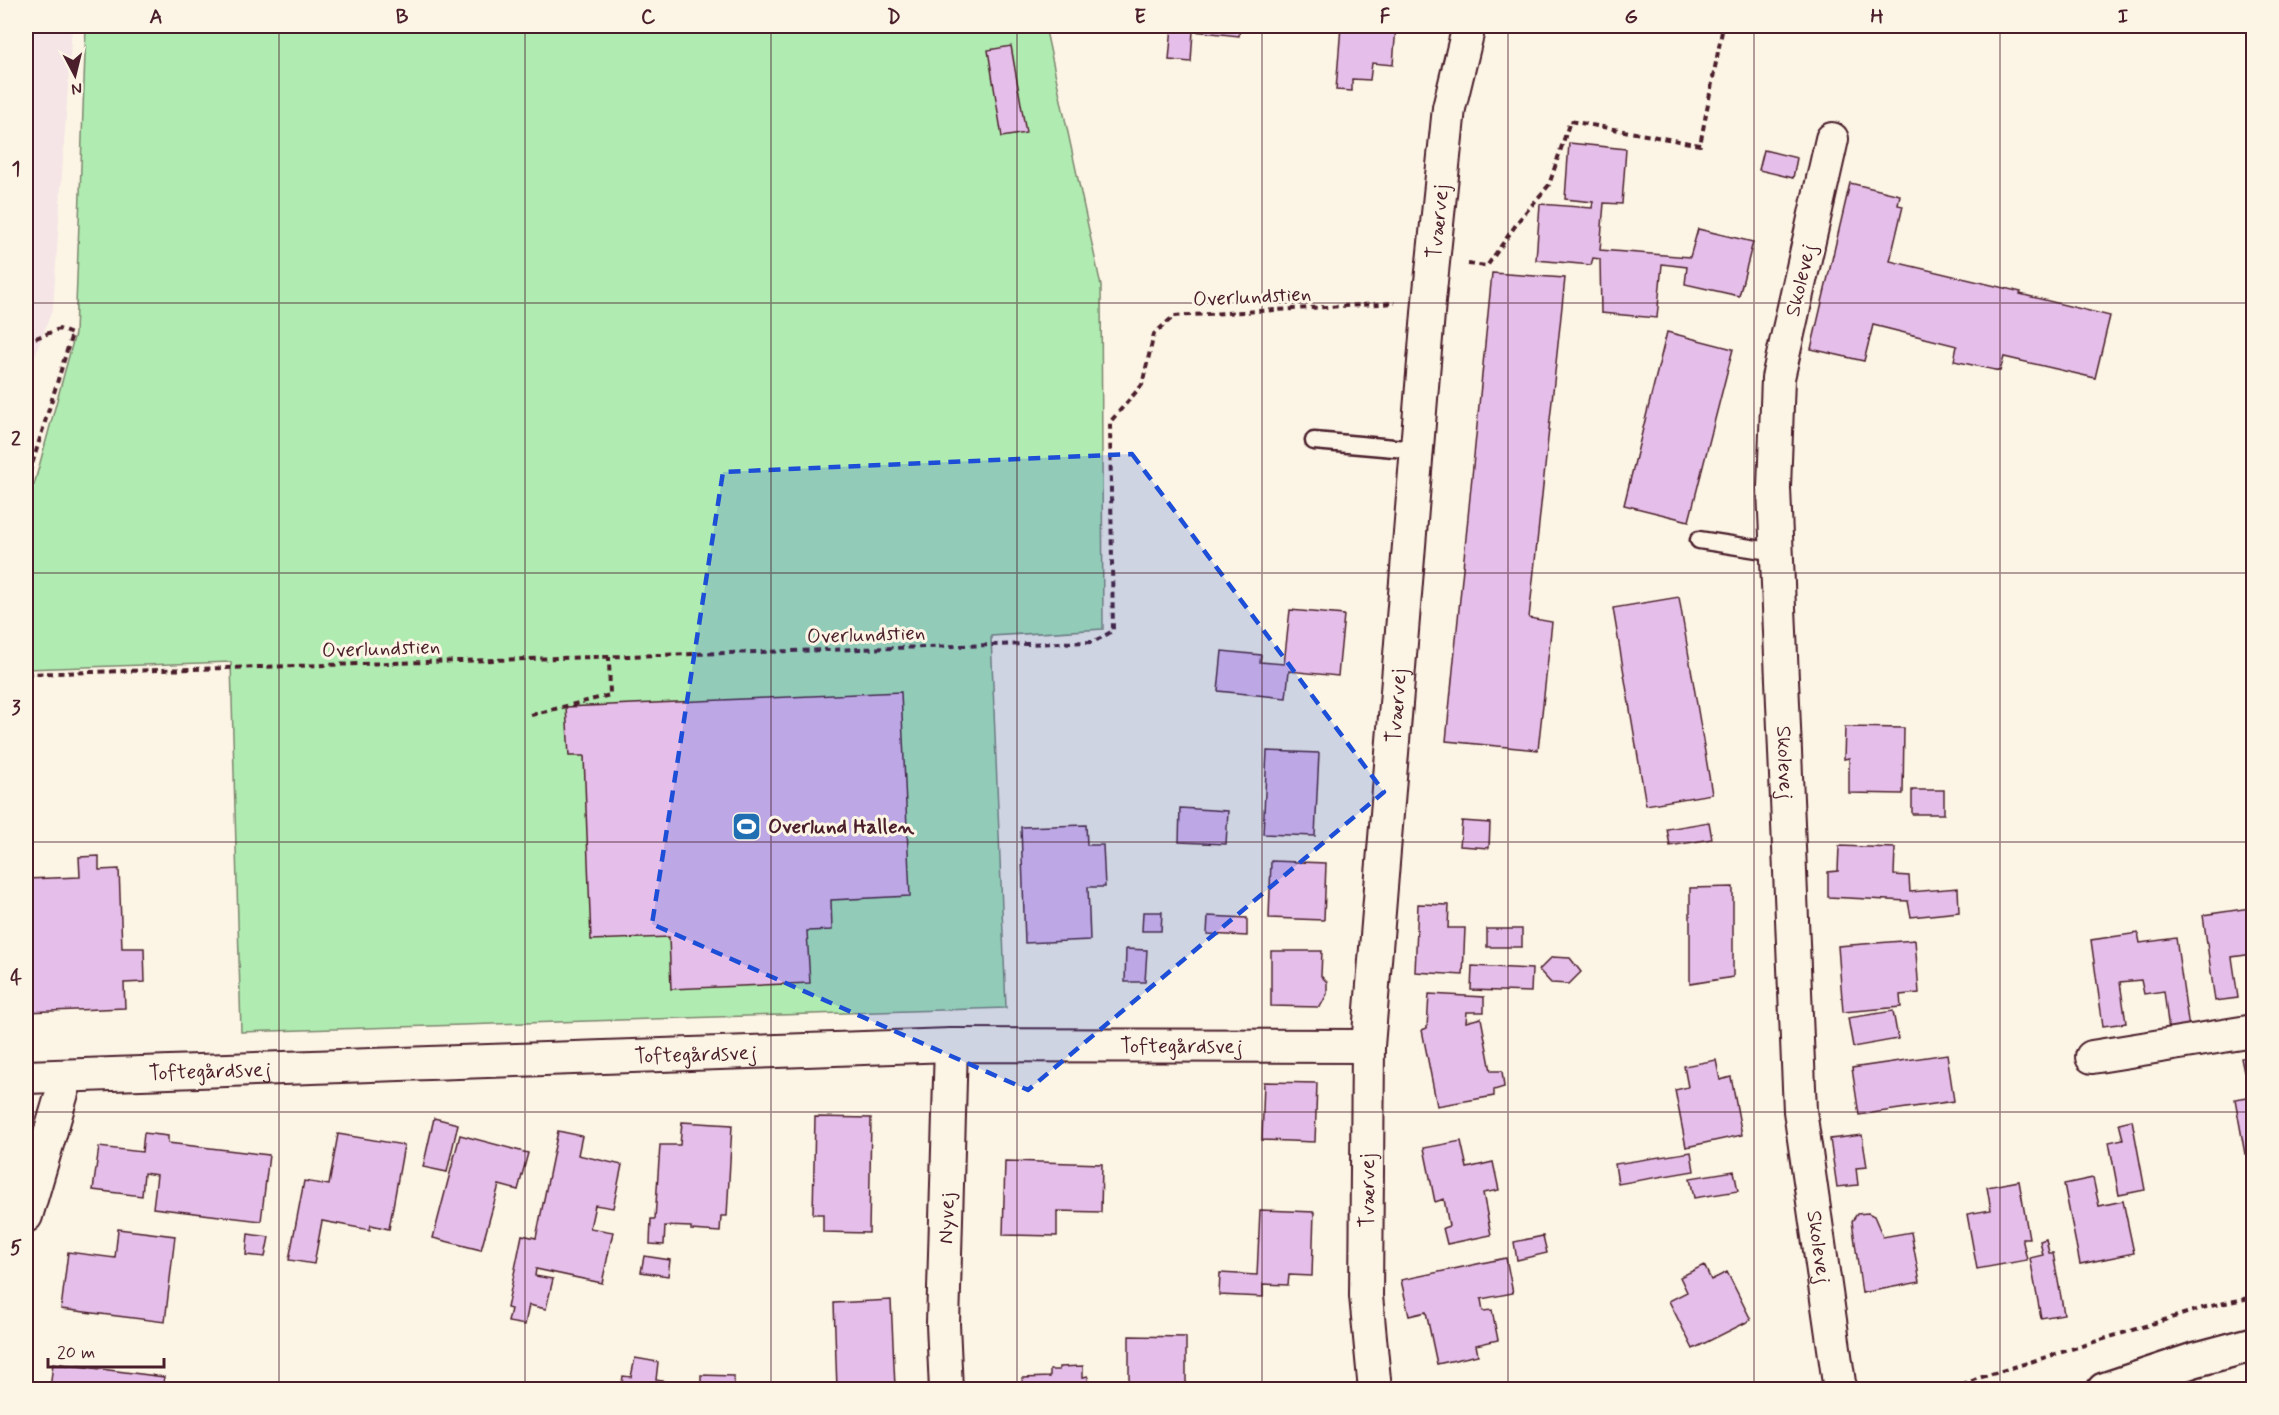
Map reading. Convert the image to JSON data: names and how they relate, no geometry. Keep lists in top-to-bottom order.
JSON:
{
  "streets": {
    "street": [
      "Tværvej",
      "Skolevej",
      "Toftegårdsvej",
      "Nyvej"
    ],
    "path": ["Overlundstien"]
  },
  "crossings": [
    ["Tværvej", "Overlundstien"],
    ["Tværvej", "Toftegårdsvej"],
    ["Toftegårdsvej", "Nyvej"]
  ],
  "places": {
    "sports": ["Overlund Hallen"]
  },
  "scale_bar": "20 m",
  "north": "bottom",
  "grid": {
    "columns": [
      "A",
      "B",
      "C",
      "D",
      "E",
      "F",
      "G",
      "H",
      "I"
    ],
    "rows": [
      "1",
      "2",
      "3",
      "4",
      "5"
    ]
  }
}
